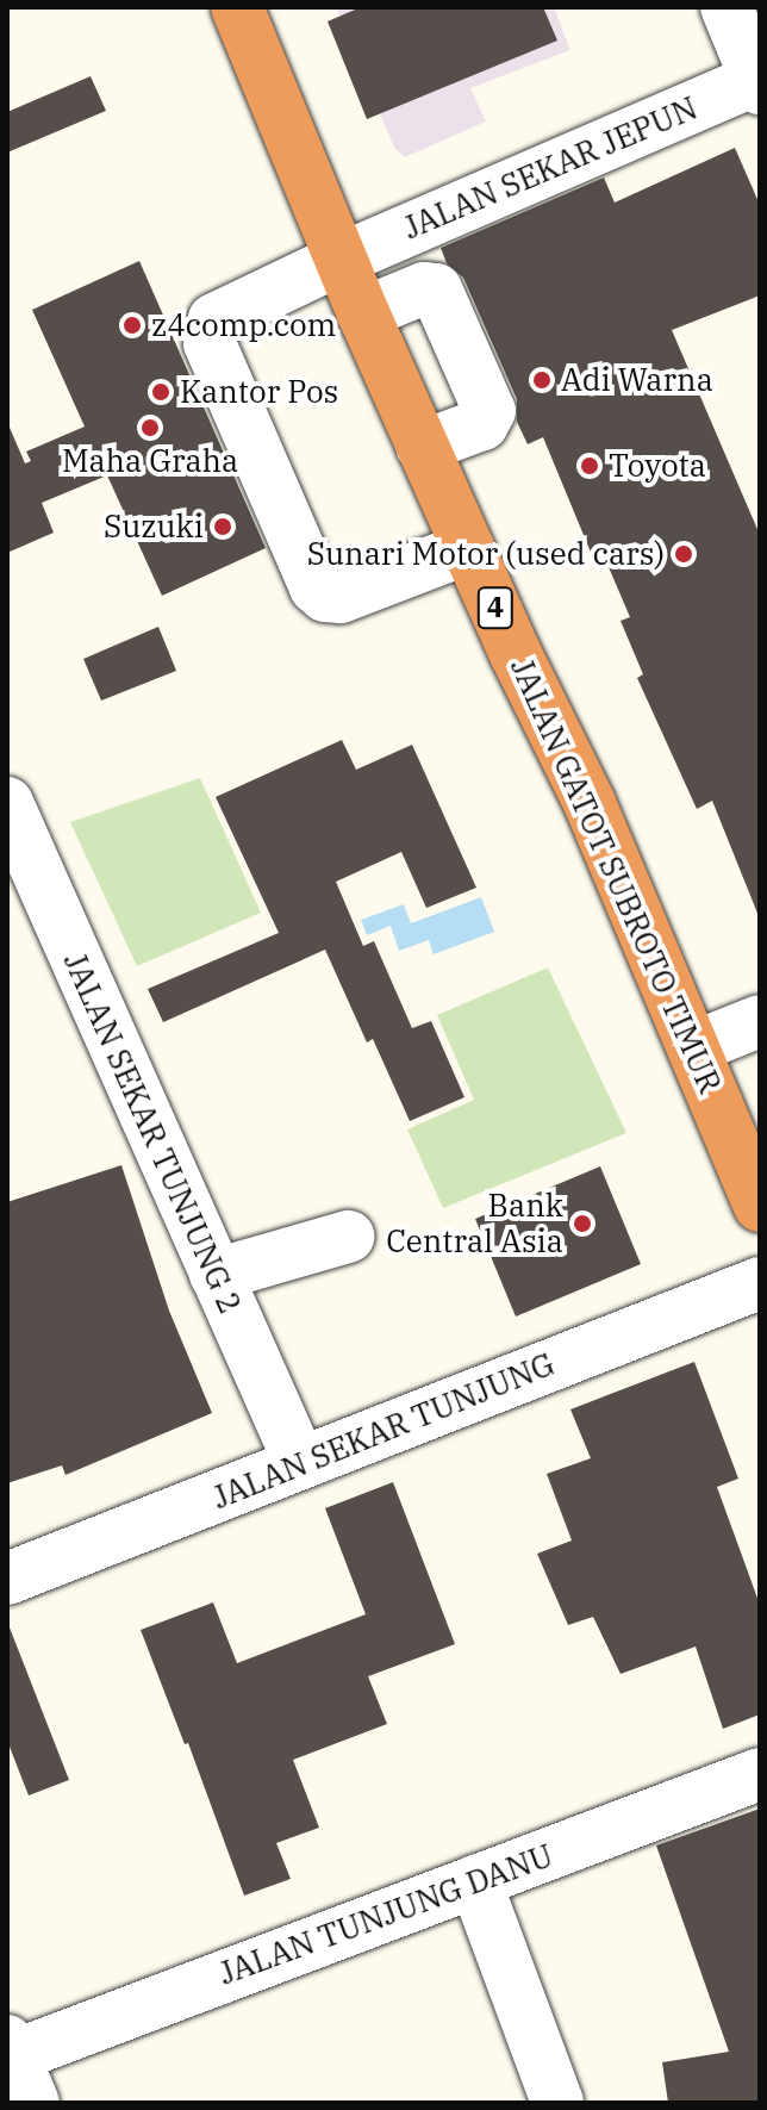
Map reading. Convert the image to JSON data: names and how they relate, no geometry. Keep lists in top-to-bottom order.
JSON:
{
  "streets": {
    "highway": ["4", "JALAN GATOT SUBROTO TIMUR"],
    "street": [
      "JALAN SEKAR JEPUN",
      "JALAN SEKAR TUNJUNG 2",
      "JALAN SEKAR TUNJUNG",
      "JALAN TUNJUNG DANU"
    ]
  },
  "crossings": [
    ["JALAN SEKAR JEPUN", "JALAN GATOT SUBROTO TIMUR"],
    ["JALAN SEKAR TUNJUNG 2", "JALAN SEKAR TUNJUNG"]
  ],
  "places": [
    "z4comp.com",
    "Adi Warna",
    "Kantor Pos",
    "Maha Graha",
    "Toyota",
    "Suzuki",
    "Sunari Motor (used cars)",
    "Bank Central Asia"
  ]
}
